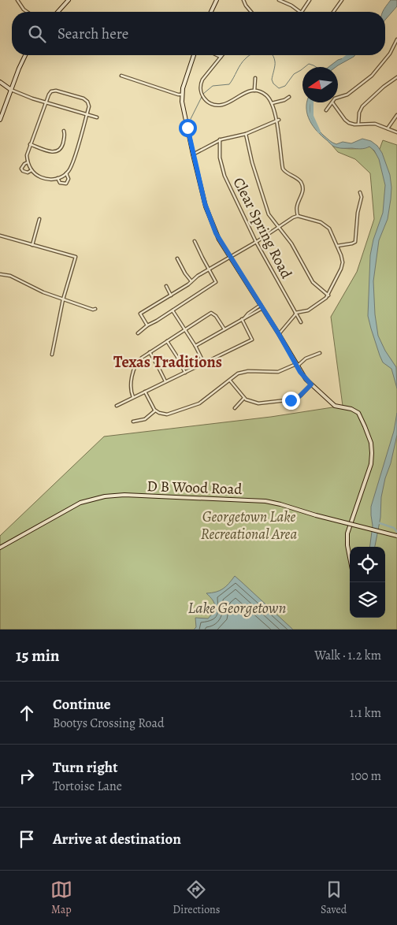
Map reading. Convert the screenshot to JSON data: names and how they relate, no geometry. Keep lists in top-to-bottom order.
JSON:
{
  "streets": {
    "street": ["Clear Spring Road", "D B Wood Road"]
  },
  "districts": ["Texas Traditions"],
  "water": ["Lake Georgetown"],
  "parks": ["Georgetown Lake Recreational Area"],
  "north": "left",
  "page": {
    "search": "Search here",
    "heading": ["15 min", "Walk · 1.2 km"],
    "list": [
      ["Continue", "Bootys Crossing Road", "1.1 km"],
      ["Turn right", "Tortoise Lane", "100 m"],
      "Arrive at destination"
    ],
    "nav": ["Map", "Directions", "Saved"]
  }
}
